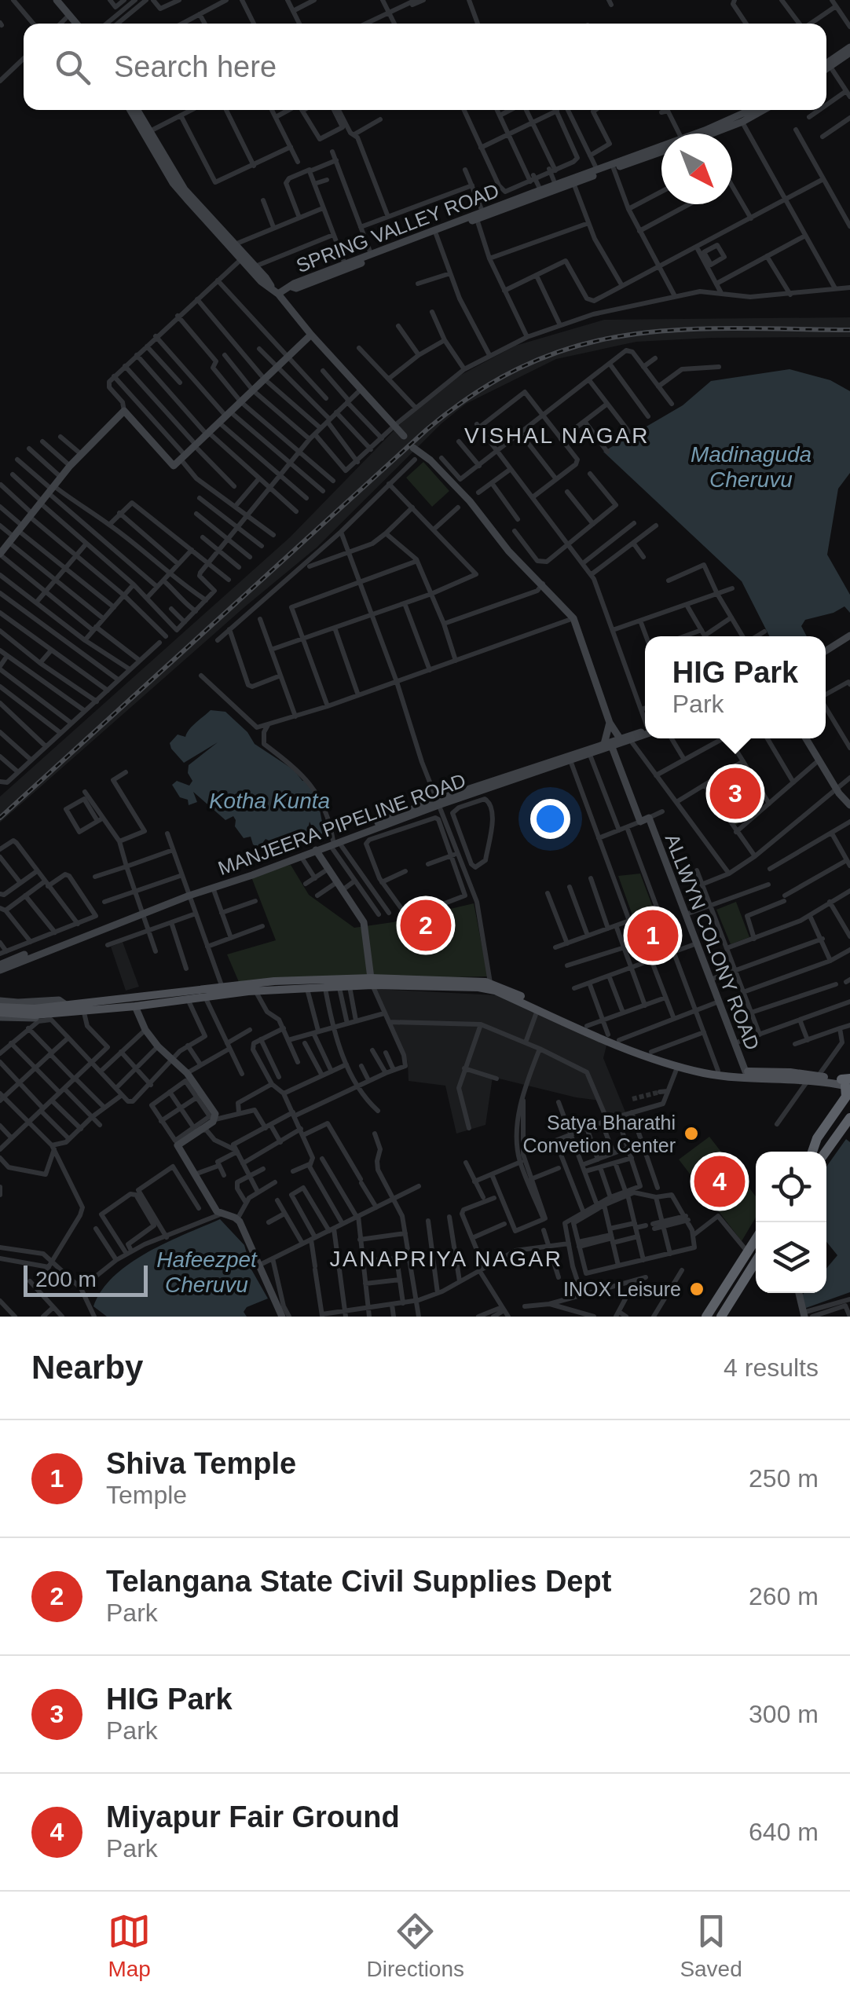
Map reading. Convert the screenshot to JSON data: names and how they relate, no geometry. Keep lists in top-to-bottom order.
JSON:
{
  "streets": {
    "street": ["SPRING VALLEY ROAD", "MANJEERA PIPELINE ROAD", "ALLWYN COLONY ROAD"]
  },
  "crossings": [
    ["MANJEERA PIPELINE ROAD", "ALLWYN COLONY ROAD"]
  ],
  "districts": ["VISHAL NAGAR", "JANAPRIYA NAGAR"],
  "water": ["Madinaguda Cheruvu", "Kotha Kunta", "Hafeezpet Cheruvu"],
  "places": ["Satya Bharathi Convetion Center", "INOX Leisure"],
  "scale_bar": "200 m",
  "north": "bottom right",
  "page": {
    "search": "Search here",
    "popup": ["HIG Park", "Park"],
    "pins": [
      "3",
      "2",
      "1",
      "4"
    ],
    "scale": "200 m",
    "heading": ["Nearby", "4 results"],
    "list": [
      {
        "mark": "1",
        "name": "Shiva Temple",
        "note": "Temple",
        "value": "250 m"
      },
      {
        "mark": "2",
        "name": "Telangana State Civil Supplies Dept",
        "note": "Park",
        "value": "260 m"
      },
      {
        "mark": "3",
        "name": "HIG Park",
        "note": "Park",
        "value": "300 m"
      },
      {
        "mark": "4",
        "name": "Miyapur Fair Ground",
        "note": "Park",
        "value": "640 m"
      }
    ],
    "nav": ["Map", "Directions", "Saved"]
  }
}
